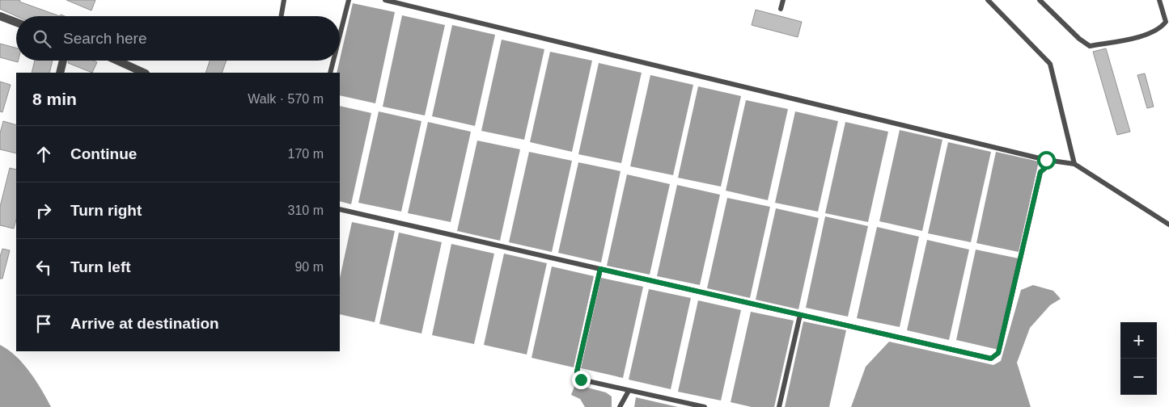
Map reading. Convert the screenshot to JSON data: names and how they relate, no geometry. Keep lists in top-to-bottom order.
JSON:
{
  "page": {
    "search": "Search here",
    "heading": ["8 min", "Walk · 570 m"],
    "list": [
      ["Continue", "170 m"],
      ["Turn right", "310 m"],
      ["Turn left", "90 m"],
      "Arrive at destination"
    ],
    "map_buttons": ["+", "−"]
  }
}
